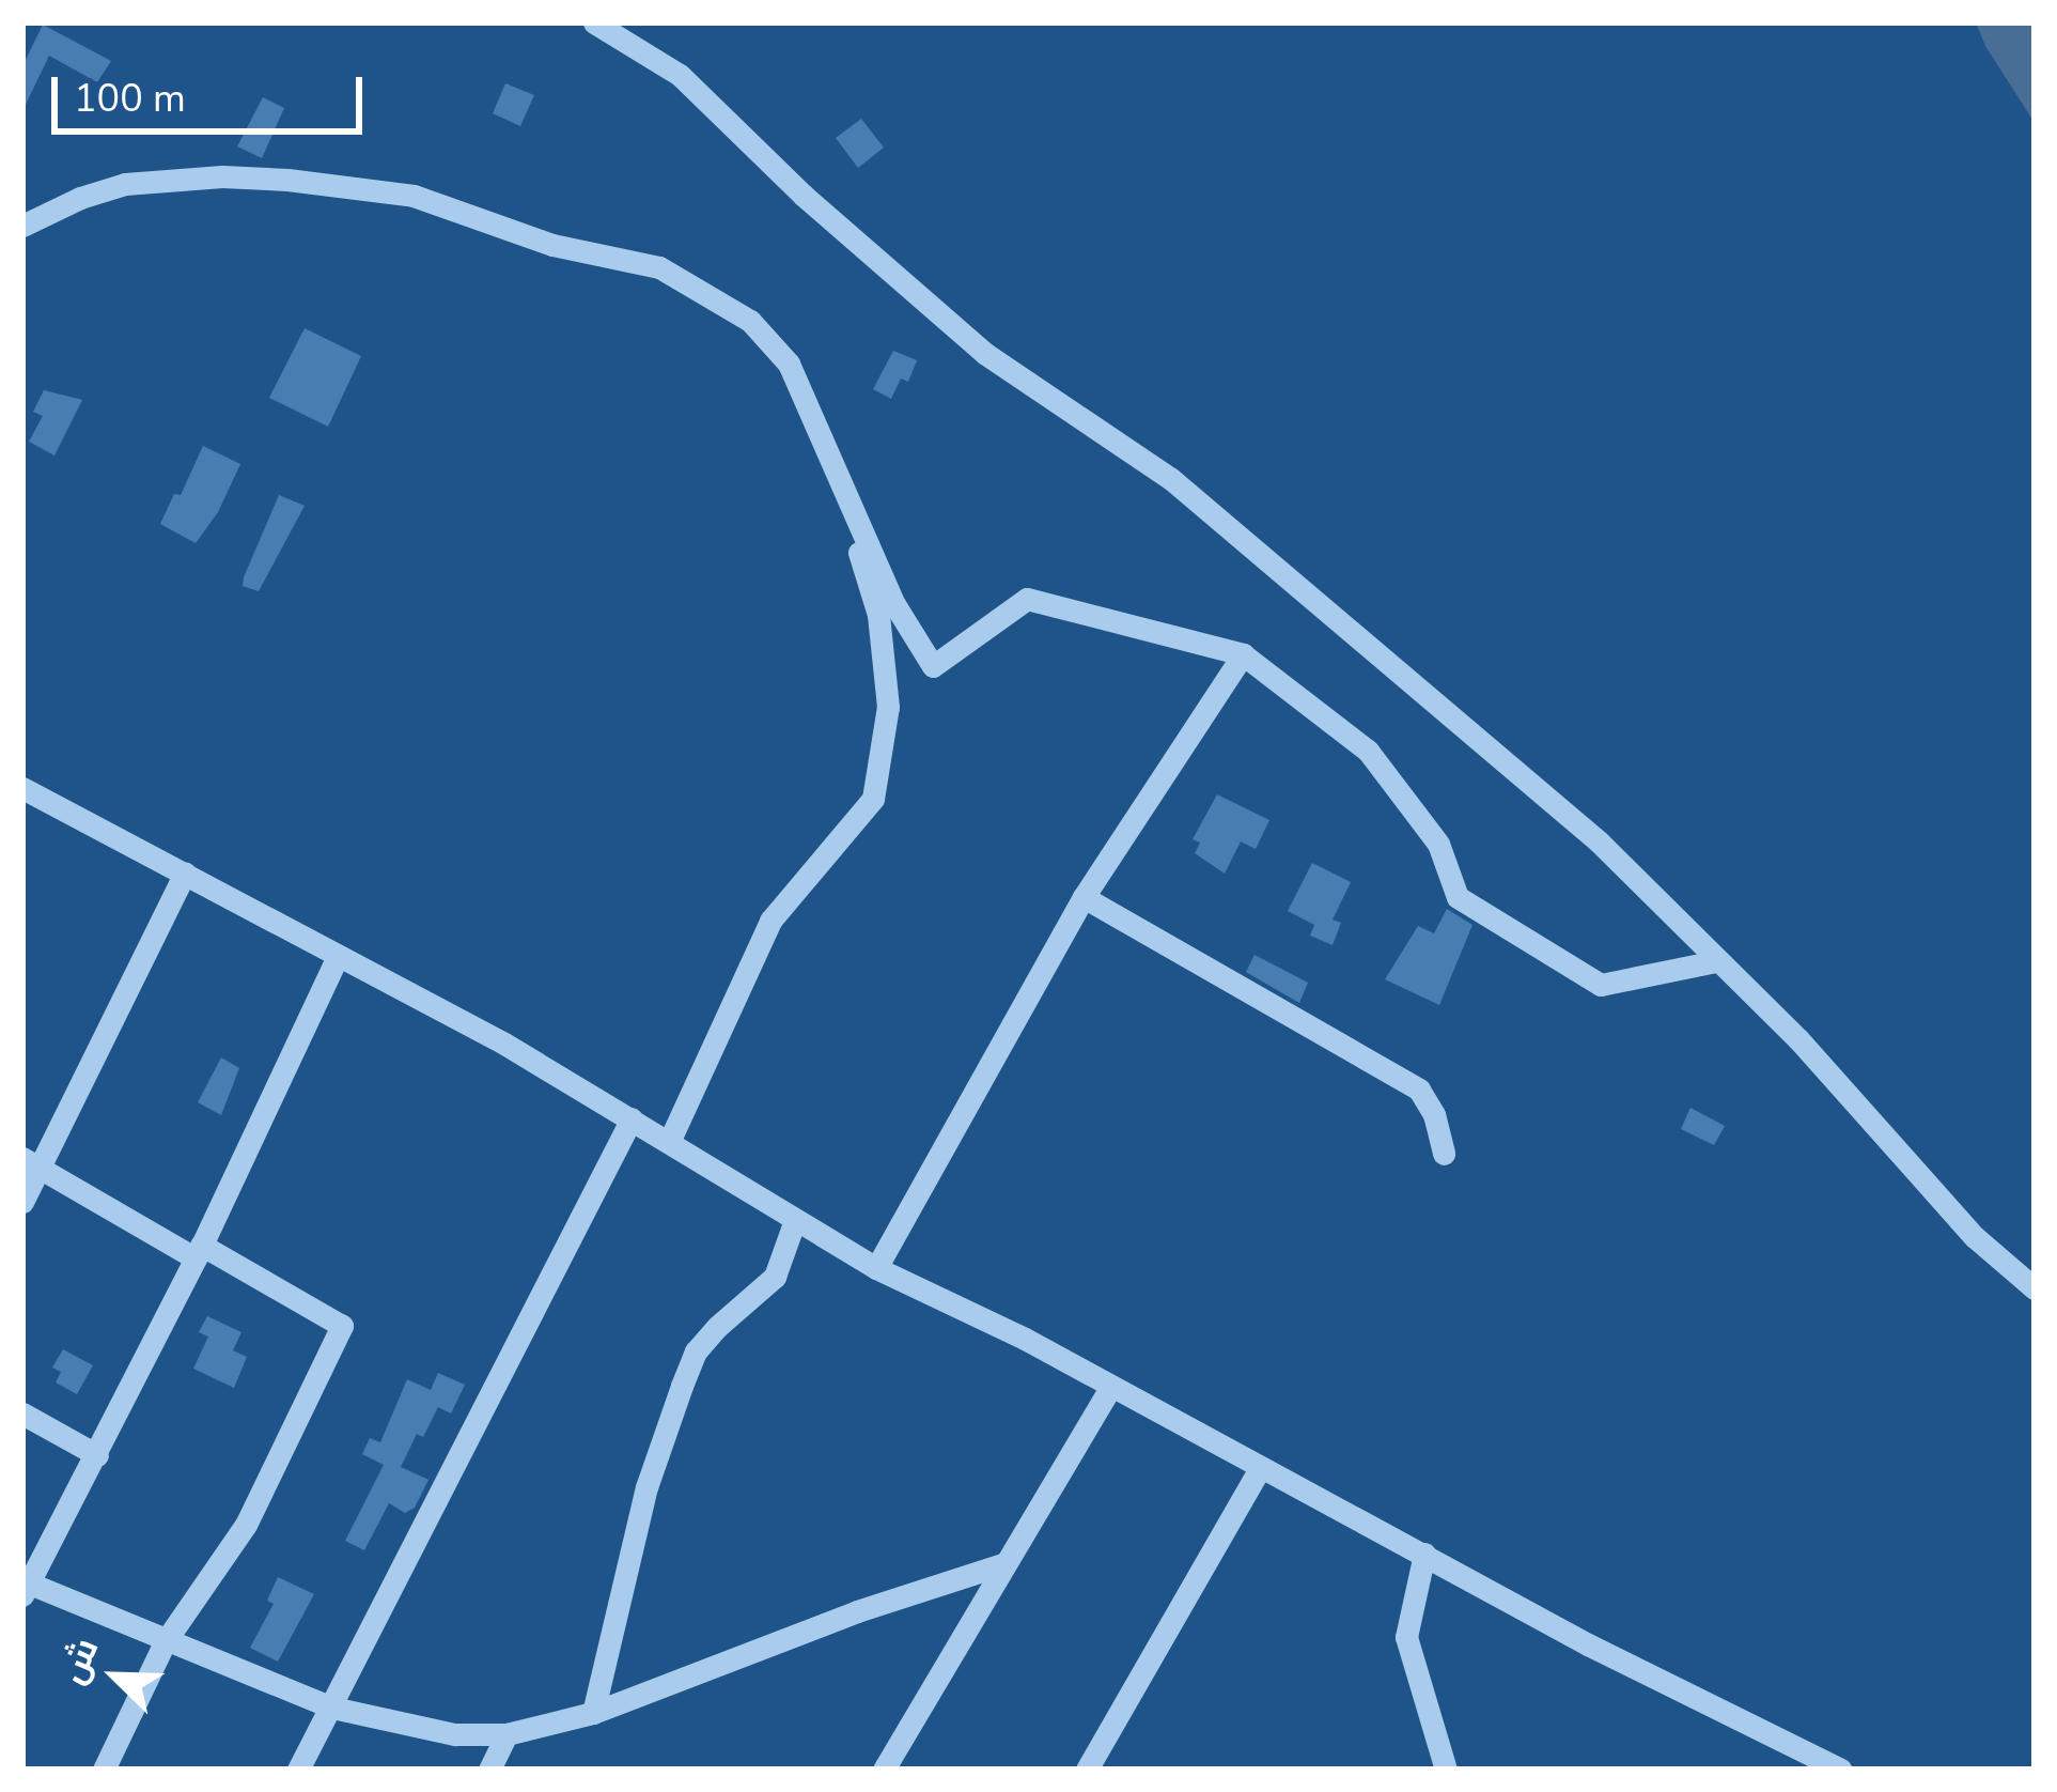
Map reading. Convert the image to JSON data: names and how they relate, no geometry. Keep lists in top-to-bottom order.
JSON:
{
  "scale_bar": "100 m",
  "north": "top left"
}
